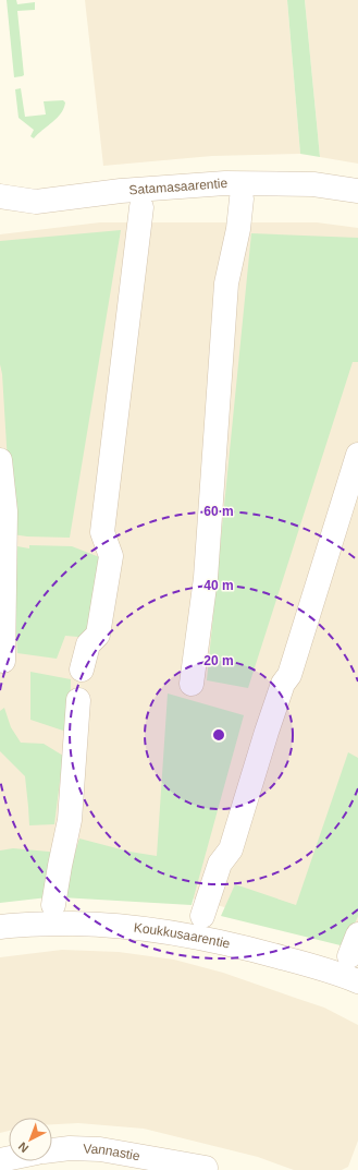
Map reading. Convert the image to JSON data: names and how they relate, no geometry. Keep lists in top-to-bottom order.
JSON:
{
  "streets": {
    "street": ["Satamasaarentie", "Koukkusaarentie", "Vannastie"]
  },
  "north": "bottom left",
  "rings": ["60 m", "40 m", "20 m"]
}
